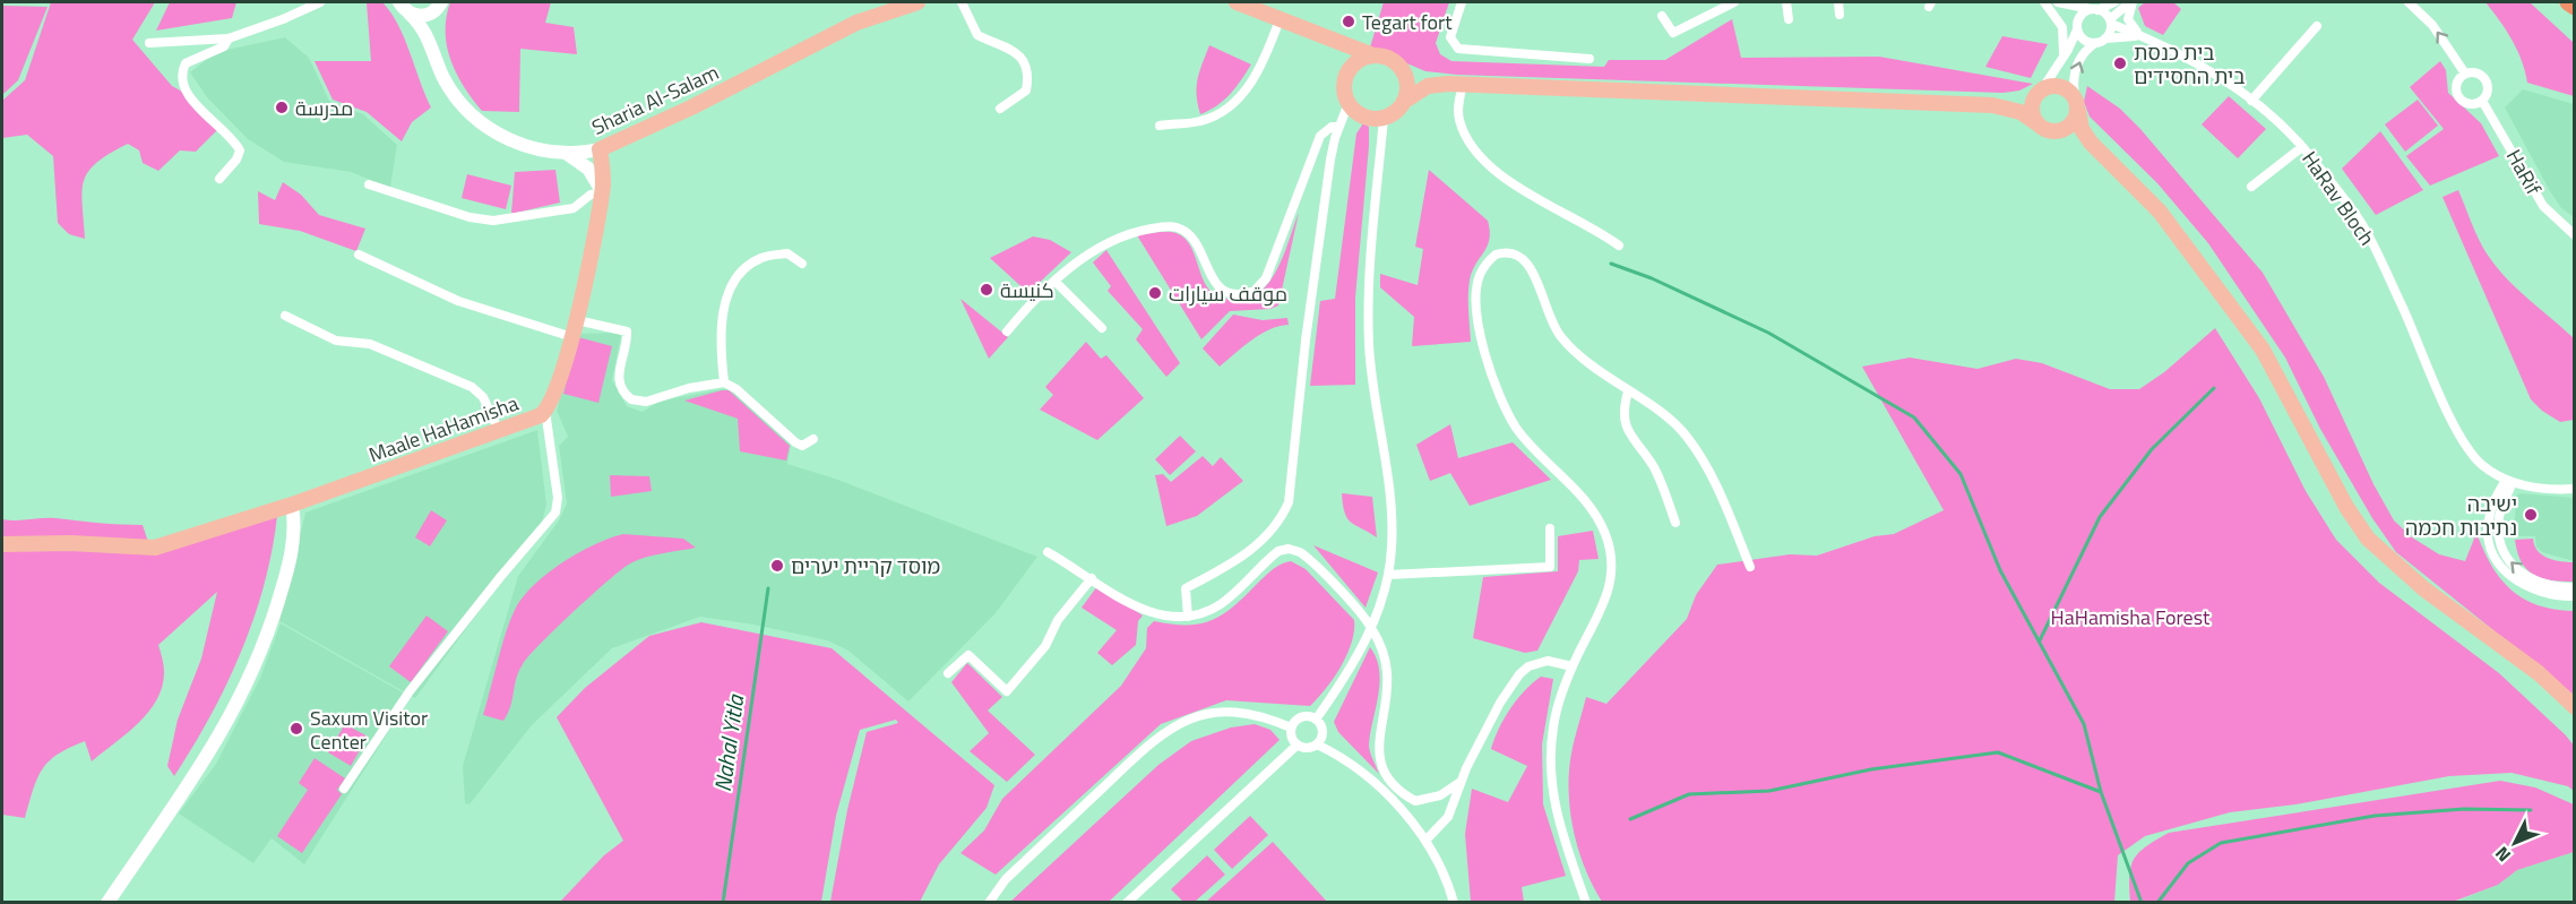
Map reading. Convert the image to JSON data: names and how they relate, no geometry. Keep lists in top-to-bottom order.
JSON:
{
  "streets": {
    "main road": ["Sharia Al-Salam", "Maale HaHamisha"],
    "street": ["HaRif", "HaRav Bloch"]
  },
  "crossings": [
    ["Sharia Al-Salam", "Maale HaHamisha"]
  ],
  "water": ["Nahal Yitla"],
  "parks": ["HaHamisha Forest"],
  "places": [
    "Tegart fort",
    "בית כנסת בית החסידים",
    "مدرسة",
    "كنيسة",
    "موقف سيارات",
    "ישיבה נתיבות חכמה",
    "מוסד קריית יערים",
    "Saxum Visitor Center"
  ],
  "north": "bottom left"
}
